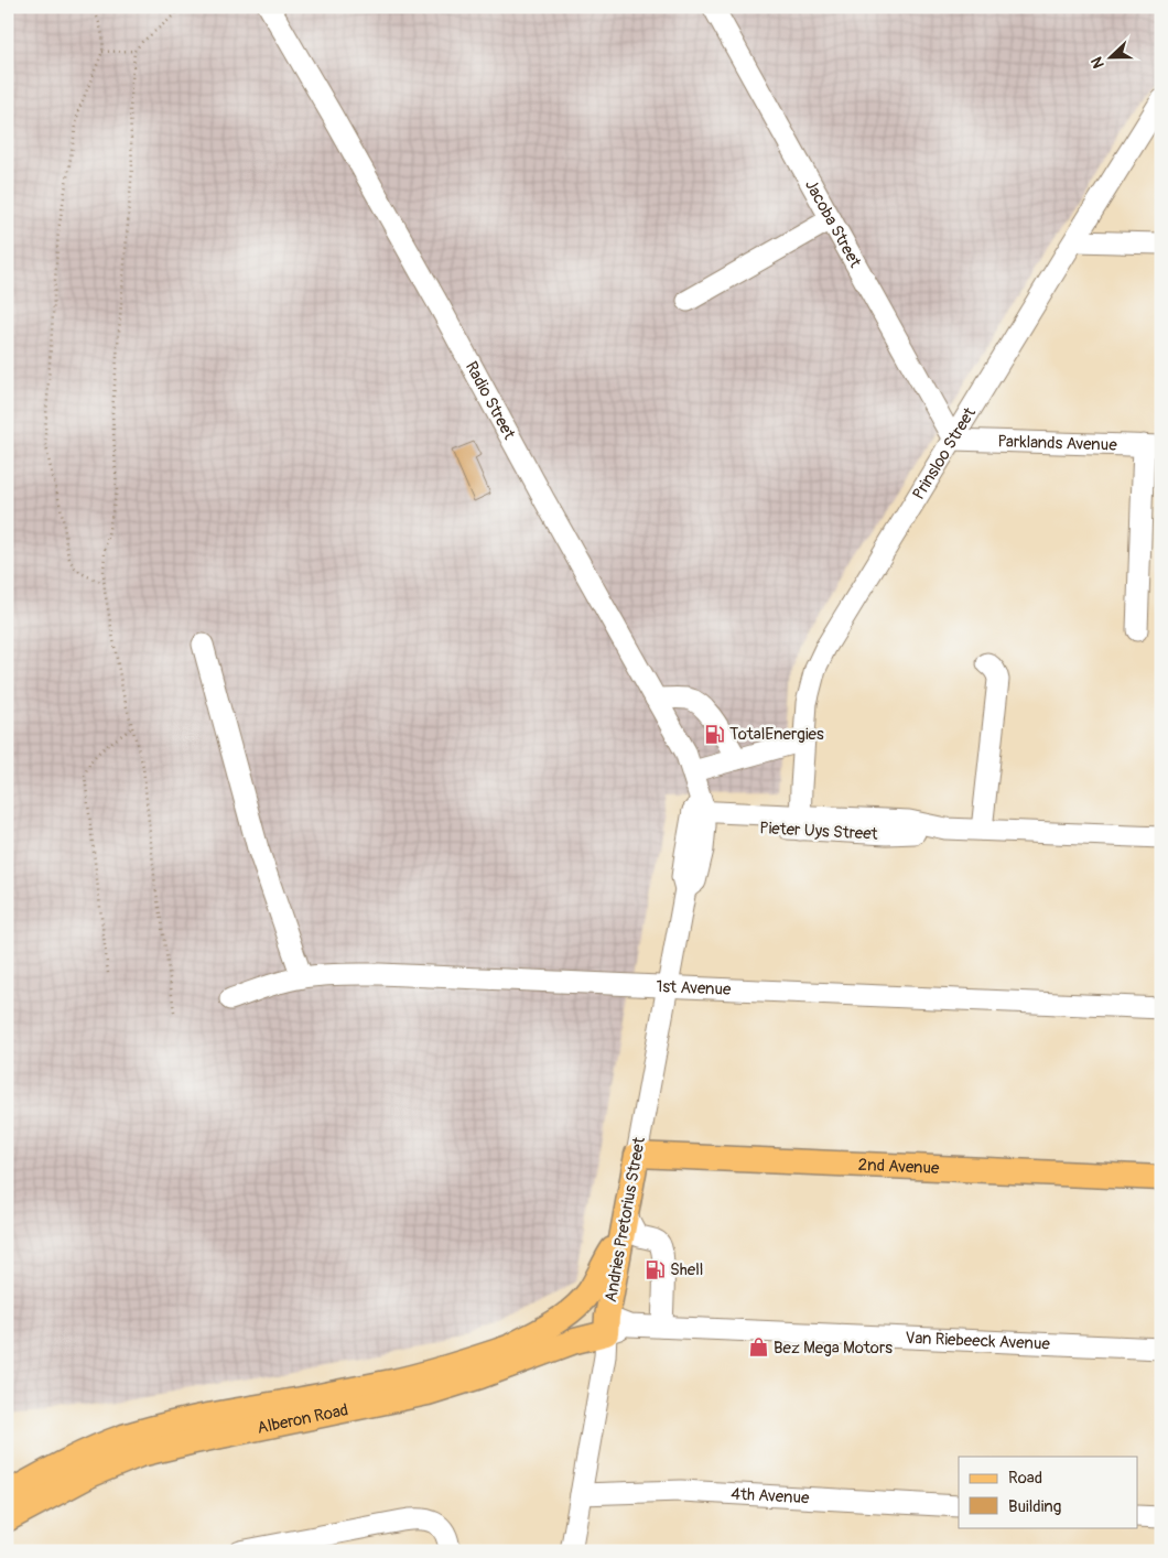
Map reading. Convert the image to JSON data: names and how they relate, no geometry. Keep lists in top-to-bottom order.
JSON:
{
  "streets": {
    "main road": ["2nd Avenue", "Andries Pretorius Street", "Alberon Road"],
    "street": [
      "Jacoba Street",
      "Radio Street",
      "Parklands Avenue",
      "Prinsloo Street",
      "Pieter Uys Street",
      "1st Avenue",
      "Van Riebeeck Avenue",
      "4th Avenue"
    ]
  },
  "crossings": [
    ["Jacoba Street", "Parklands Avenue"],
    ["Jacoba Street", "Prinsloo Street"],
    ["Radio Street", "Pieter Uys Street"],
    ["Radio Street", "Andries Pretorius Street"],
    ["Parklands Avenue", "Prinsloo Street"],
    ["Prinsloo Street", "Pieter Uys Street"],
    ["Pieter Uys Street", "Andries Pretorius Street"],
    ["1st Avenue", "Andries Pretorius Street"],
    ["2nd Avenue", "Andries Pretorius Street"],
    ["Andries Pretorius Street", "Van Riebeeck Avenue"],
    ["Andries Pretorius Street", "Alberon Road"],
    ["Andries Pretorius Street", "4th Avenue"],
    ["Van Riebeeck Avenue", "Alberon Road"]
  ],
  "places": {
    "fuel station": ["TotalEnergies", "Shell"],
    "shop": ["Bez Mega Motors"]
  },
  "legend": ["Road", "Building"],
  "north": "left"
}
